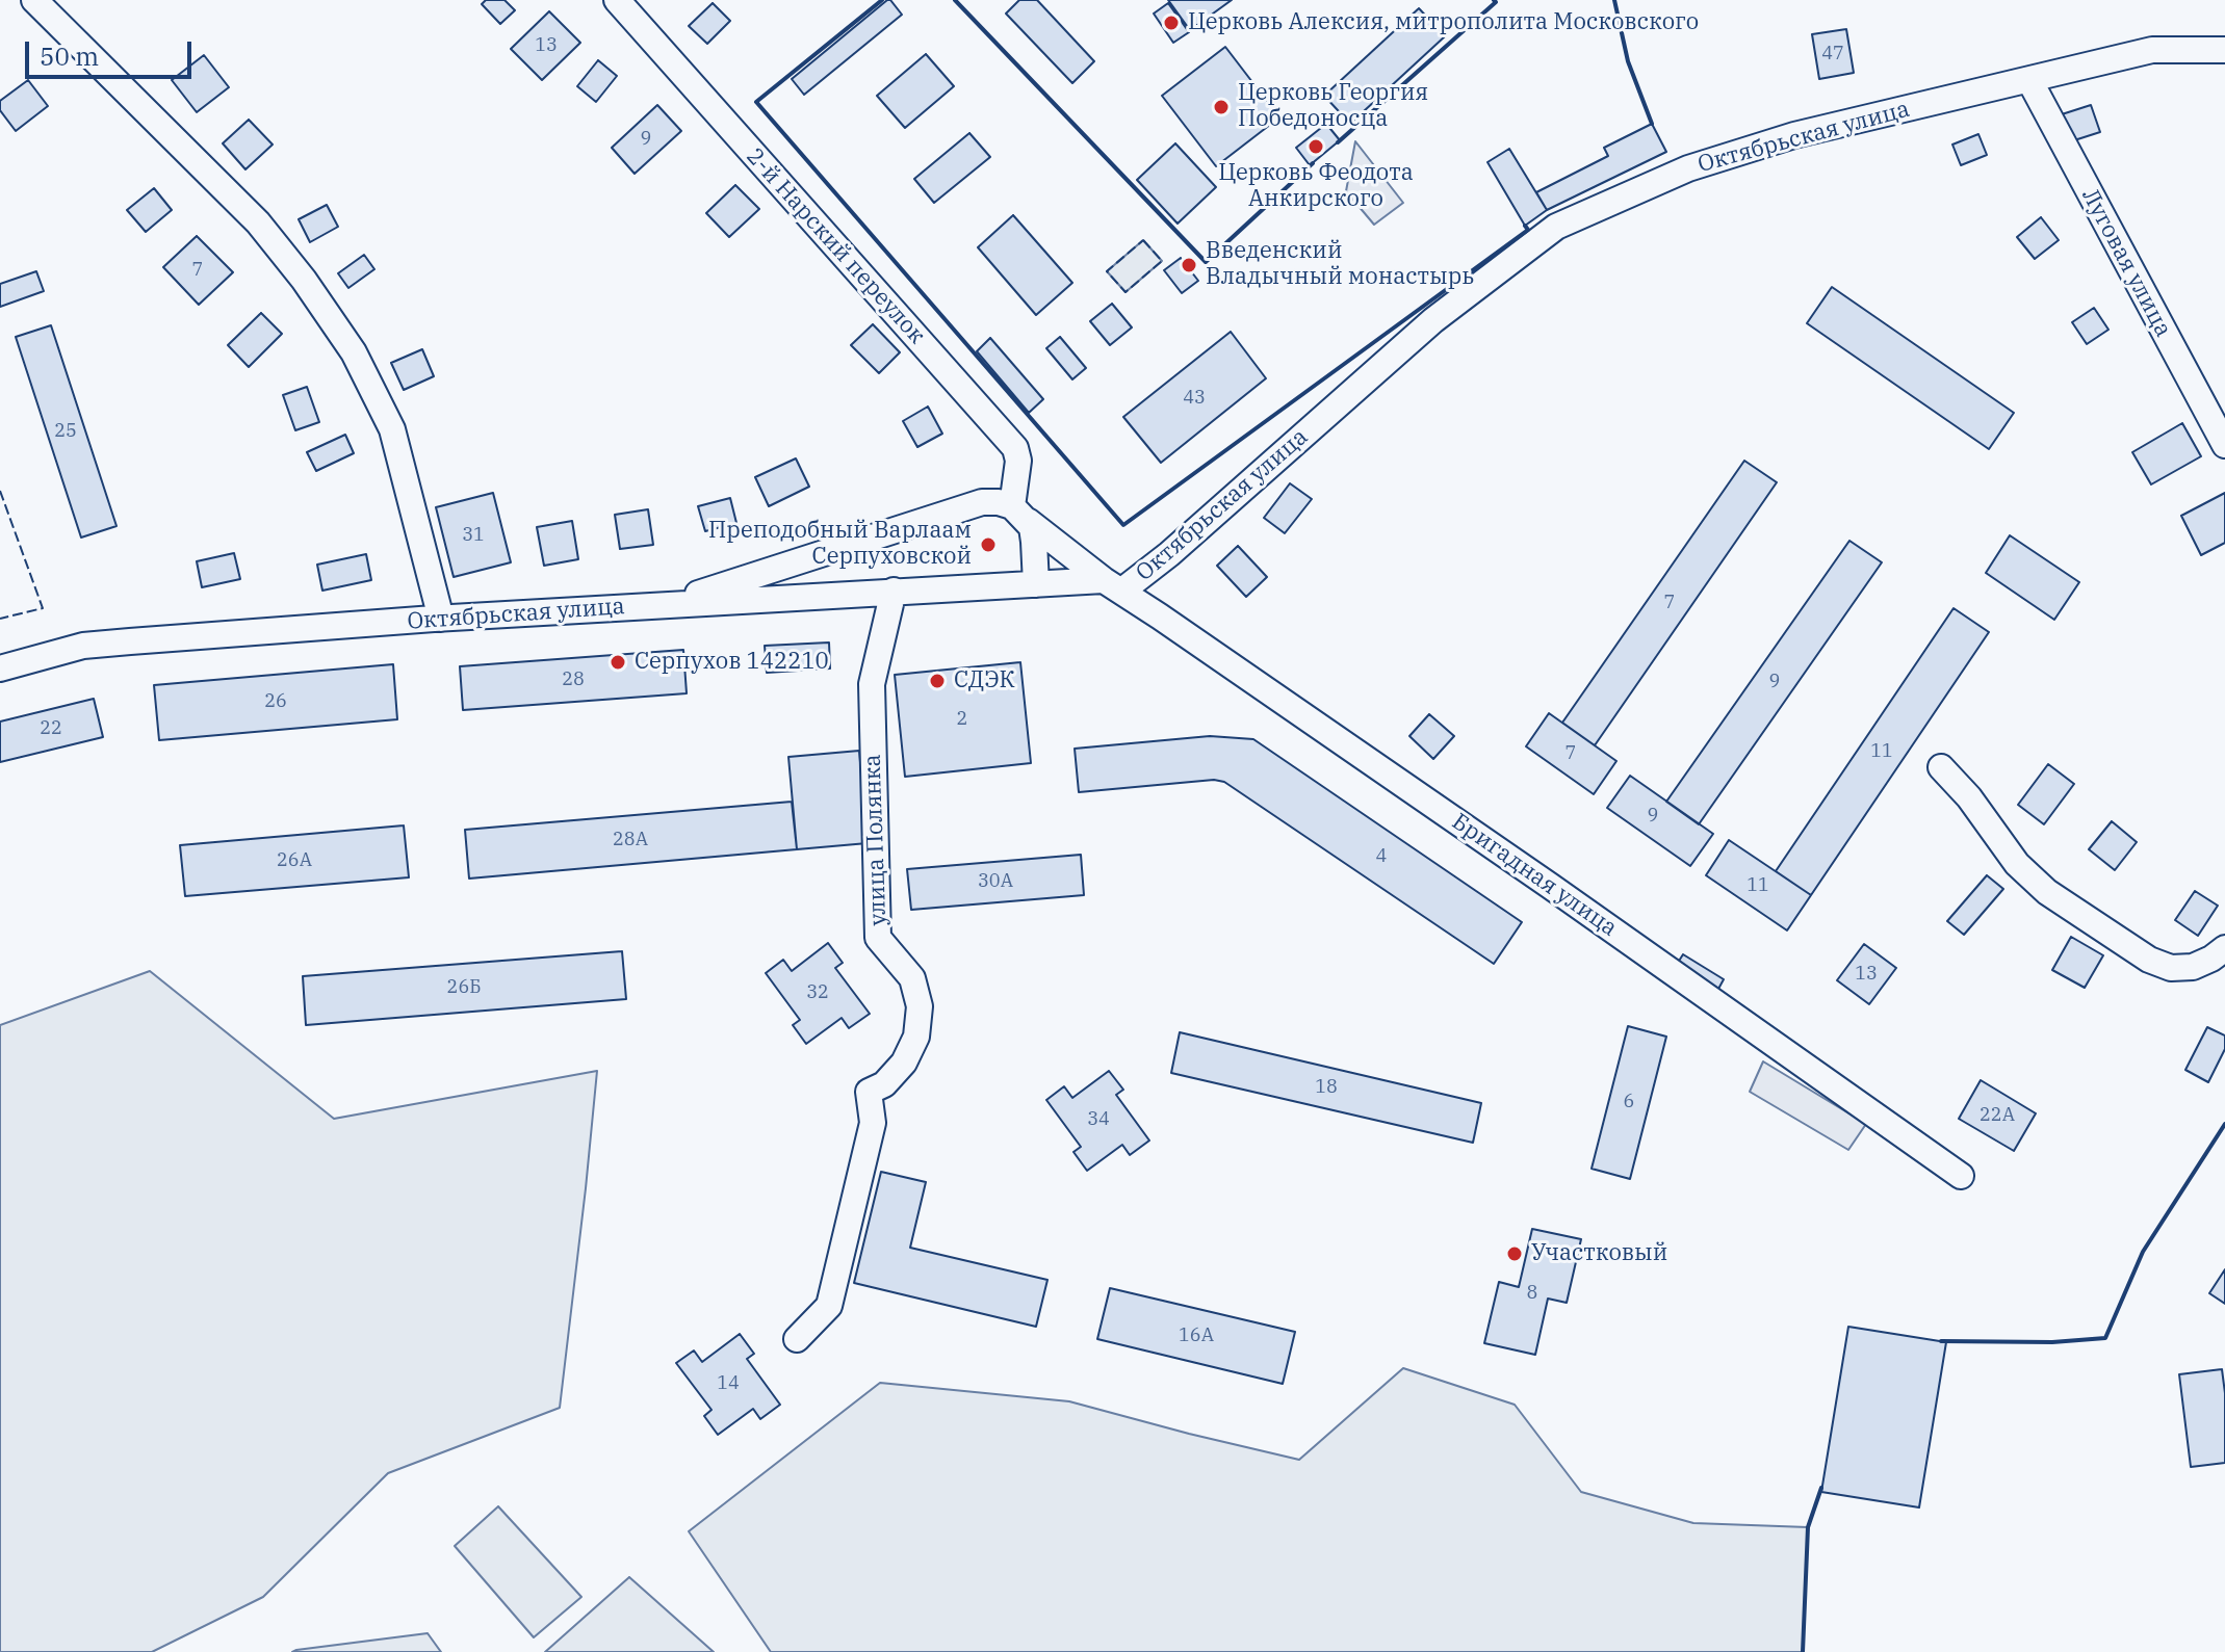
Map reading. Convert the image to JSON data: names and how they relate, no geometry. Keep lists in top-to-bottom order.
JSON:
{
  "streets": {
    "street": [
      "Октябрьская улица",
      "2-й Нарский переулок",
      "Луговая улица",
      "улица Полянка",
      "Бригадная улица"
    ]
  },
  "crossings": [
    ["Октябрьская улица", "2-й Нарский переулок"],
    ["Октябрьская улица", "Луговая улица"],
    ["Октябрьская улица", "улица Полянка"],
    ["Октябрьская улица", "Бригадная улица"],
    ["2-й Нарский переулок", "Бригадная улица"]
  ],
  "places": [
    "Церковь Алексия, митрополита Московского",
    "Церковь Георгия Победоносца",
    "Церковь Феодота Анкирского",
    "Введенский Владычный монастырь",
    "Преподобный Варлаам Серпуховской",
    "Серпухов 142210",
    "СДЭК",
    "Участковый"
  ],
  "house_numbers": [
    "13",
    "47",
    "9",
    "7",
    "43",
    "25",
    "31",
    "7",
    "28",
    "9",
    "26",
    "2",
    "22",
    "11",
    "7",
    "9",
    "28А",
    "4",
    "26А",
    "30А",
    "11",
    "13",
    "26Б",
    "32",
    "18",
    "6",
    "22А",
    "34",
    "8",
    "16А",
    "14"
  ],
  "scale_bar": "50 m"
}
